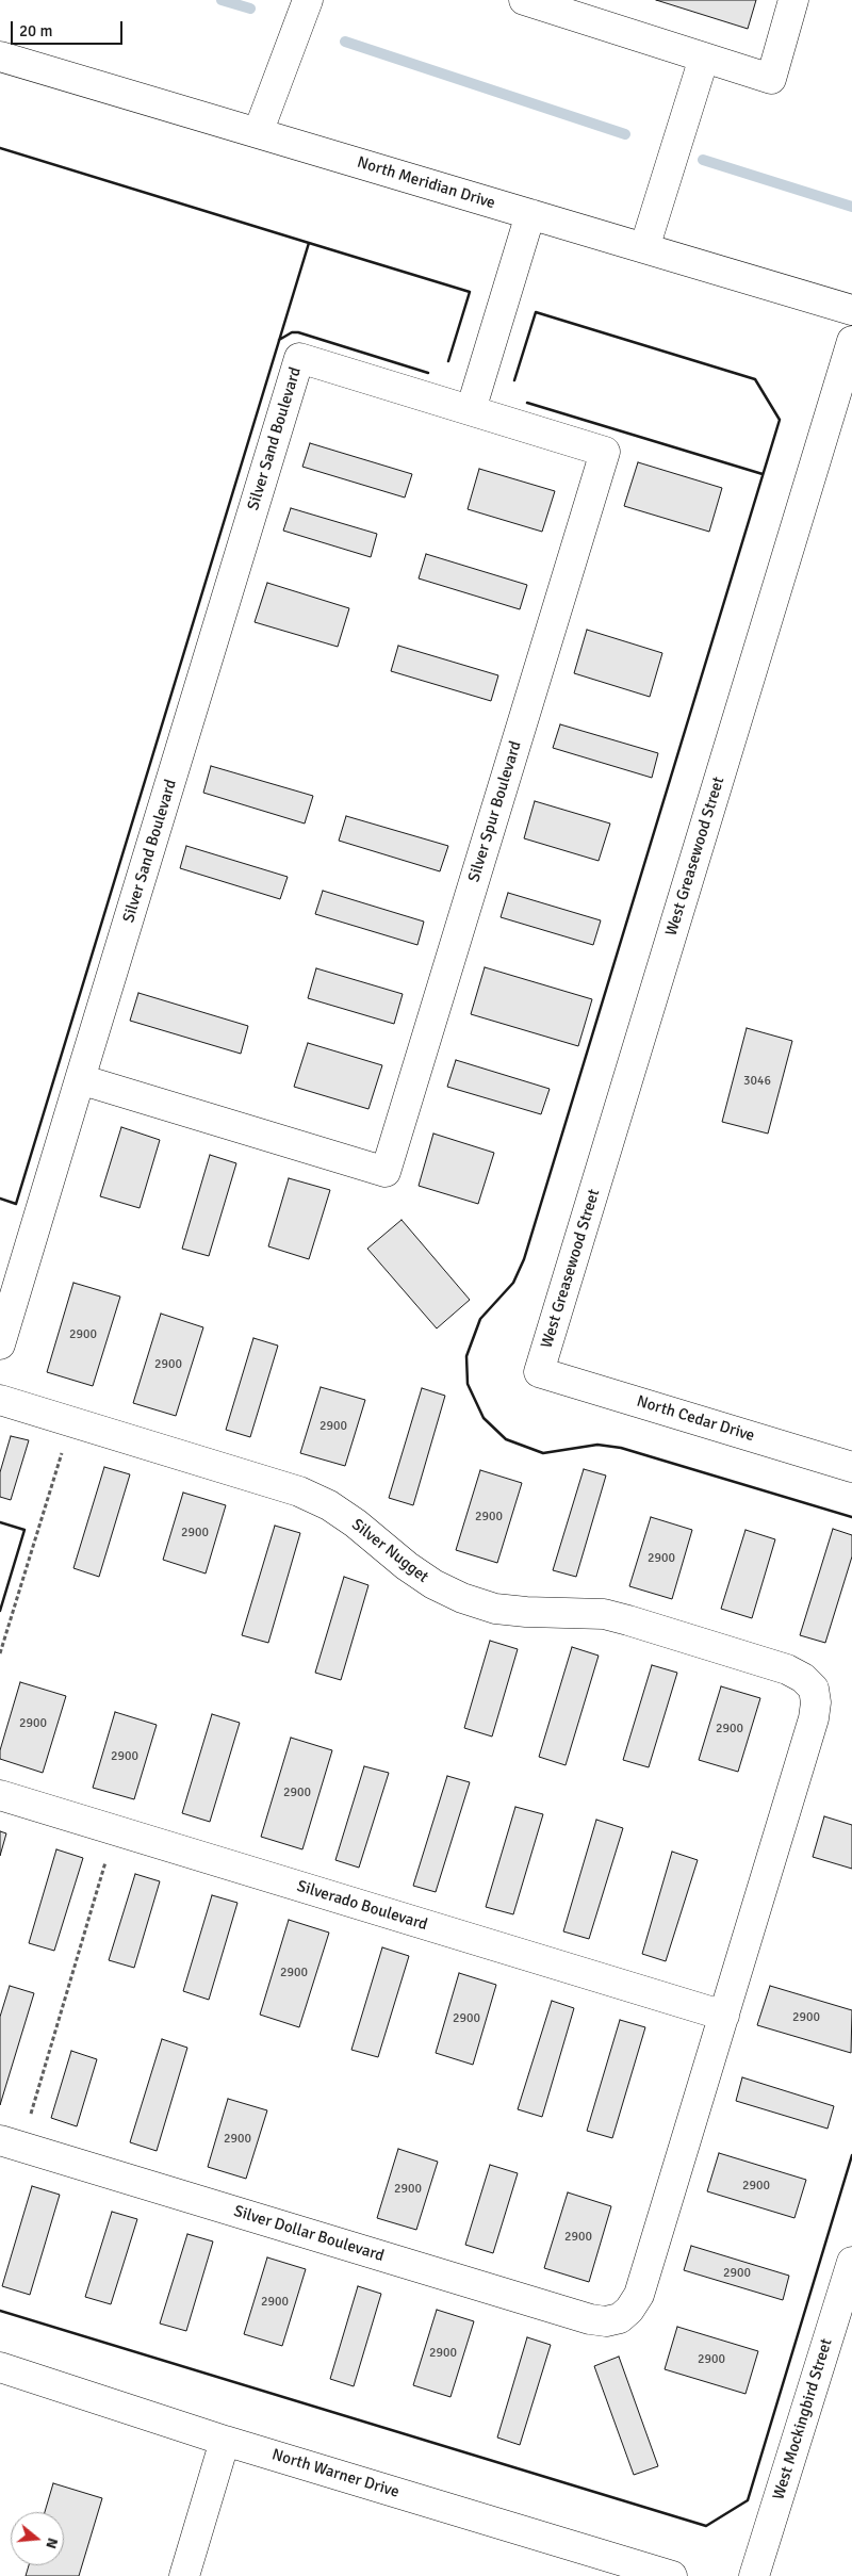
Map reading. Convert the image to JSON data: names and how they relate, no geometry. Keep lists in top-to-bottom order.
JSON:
{
  "streets": {
    "street": [
      "North Meridian Drive",
      "Silver Sand Boulevard",
      "Silver Spur Boulevard",
      "West Greasewood Street",
      "North Cedar Drive",
      "Silver Nugget",
      "Silverado Boulevard",
      "Silver Dollar Boulevard",
      "West Mockingbird Street",
      "North Warner Drive"
    ]
  },
  "crossings": [
    ["Silver Sand Boulevard", "Silver Spur Boulevard"],
    ["West Greasewood Street", "North Cedar Drive"],
    ["Silver Nugget", "Silverado Boulevard"],
    ["Silver Nugget", "Silver Dollar Boulevard"],
    ["Silverado Boulevard", "Silver Dollar Boulevard"]
  ],
  "house_numbers": [
    "3046",
    "2900",
    "2900",
    "2900",
    "2900",
    "2900",
    "2900",
    "2900",
    "2900",
    "2900",
    "2900",
    "2900",
    "2900",
    "2900",
    "2900",
    "2900",
    "2900",
    "2900",
    "2900",
    "2900",
    "2900",
    "2900"
  ],
  "scale_bar": "20 m",
  "north": "right"
}
